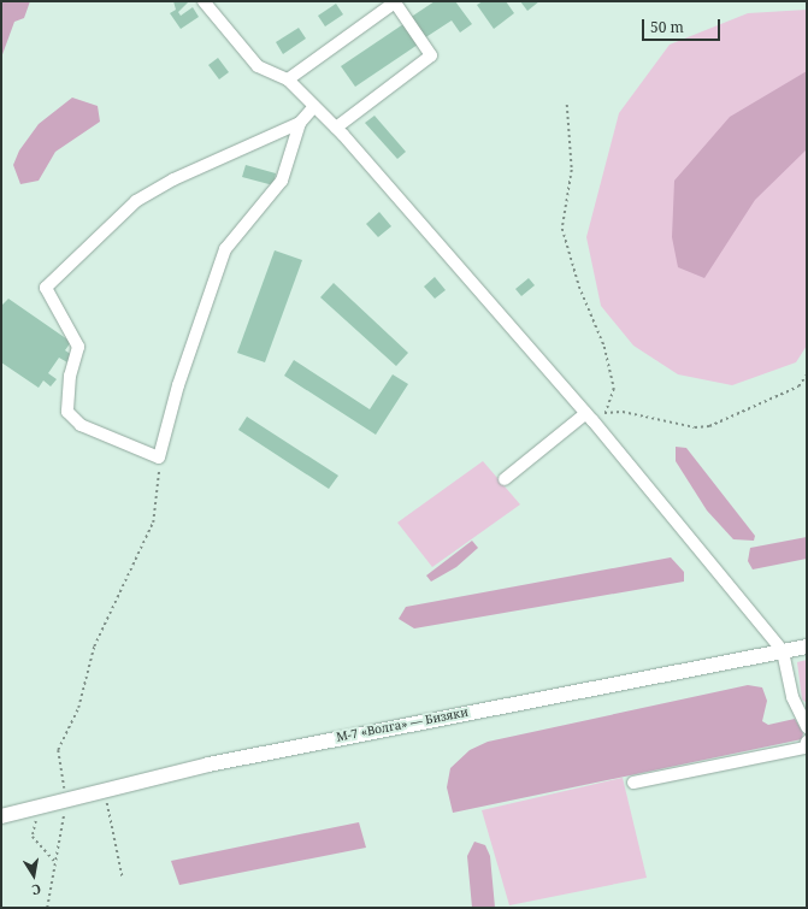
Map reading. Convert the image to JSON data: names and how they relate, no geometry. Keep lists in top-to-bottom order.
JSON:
{
  "streets": {
    "main road": ["М-7 «Волга» — Бизяки"]
  },
  "scale_bar": "50 m",
  "north": "bottom"
}
